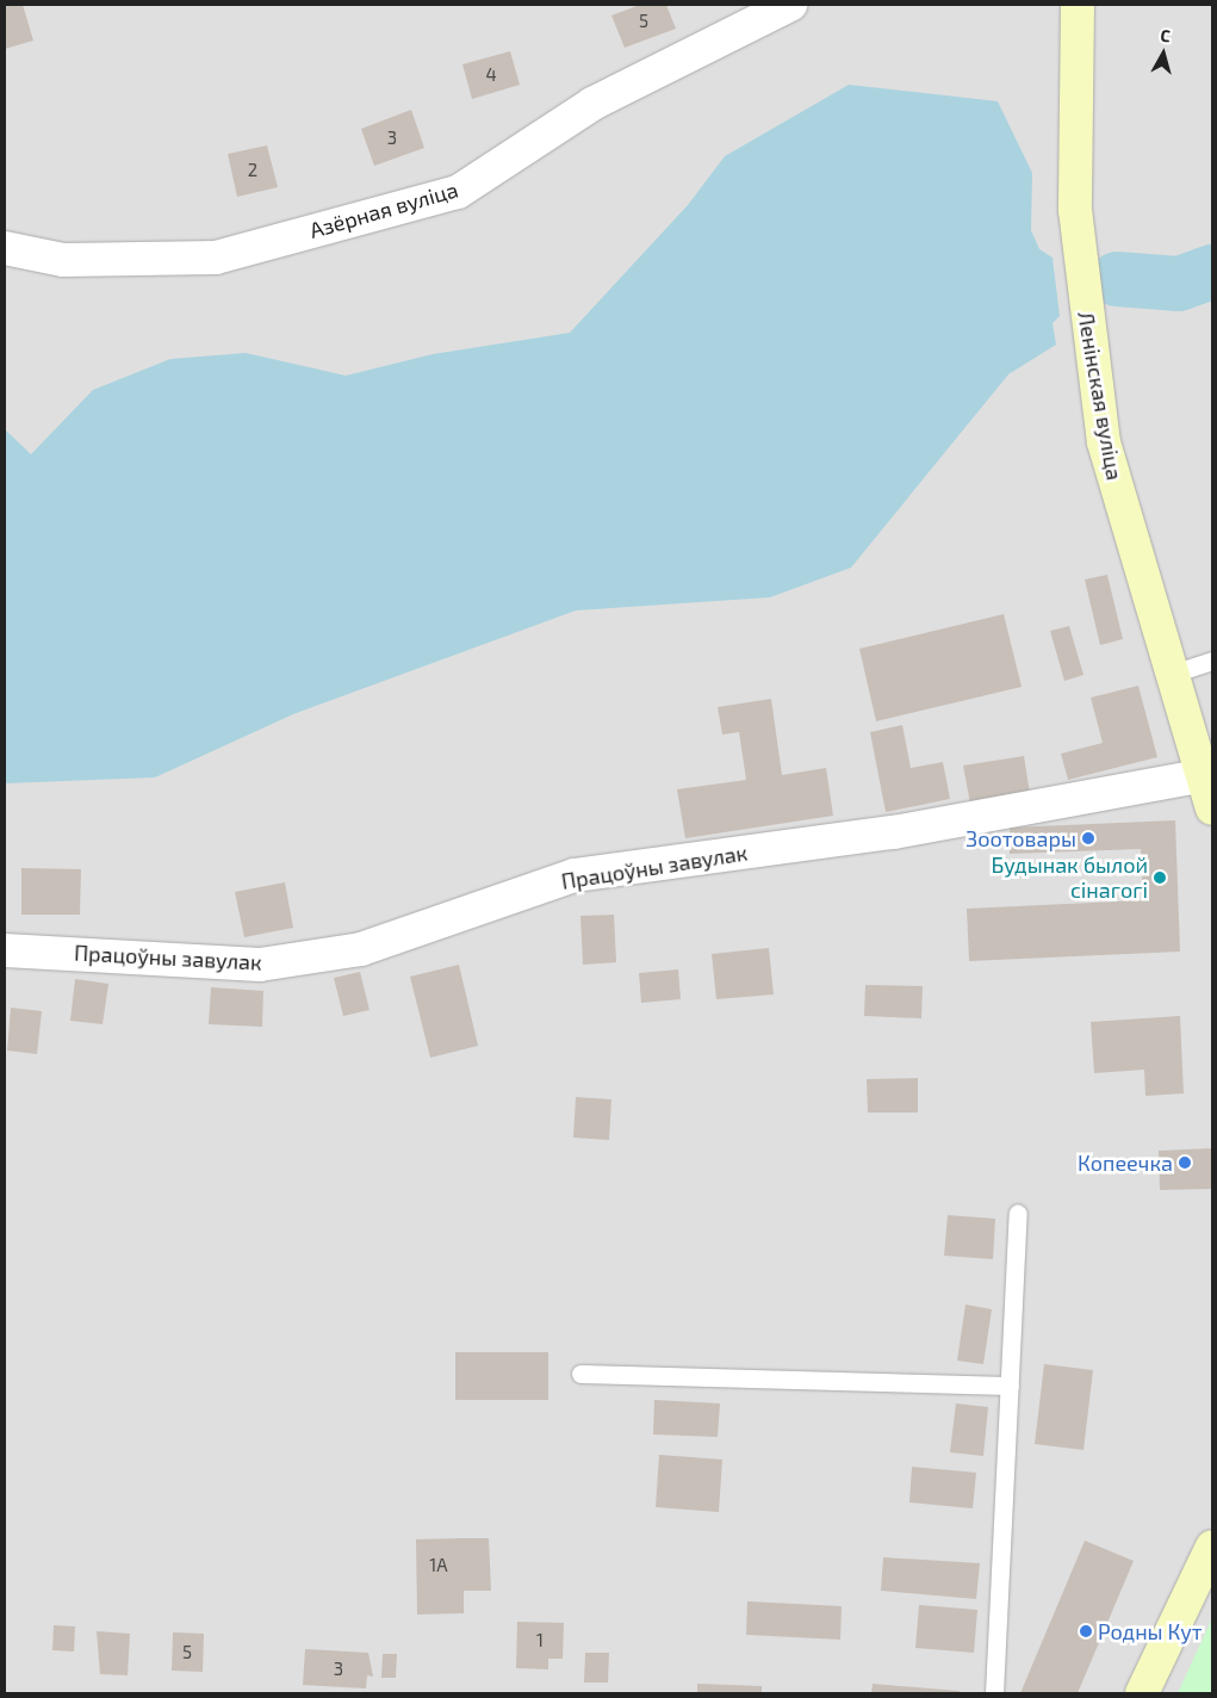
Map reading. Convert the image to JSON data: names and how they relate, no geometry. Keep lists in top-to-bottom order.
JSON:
{
  "streets": {
    "street": ["Азёрная вуліца", "Ленінская вуліца", "Працоўны завулак"]
  },
  "crossings": [
    ["Ленінская вуліца", "Працоўны завулак"]
  ],
  "places": [
    "Зоотовары",
    "Будынак былой сінагогі",
    "Копеечка",
    "Родны Кут"
  ],
  "house_numbers": [
    "5",
    "4",
    "3",
    "2",
    "1А",
    "1",
    "5",
    "3"
  ],
  "north": "top"
}
